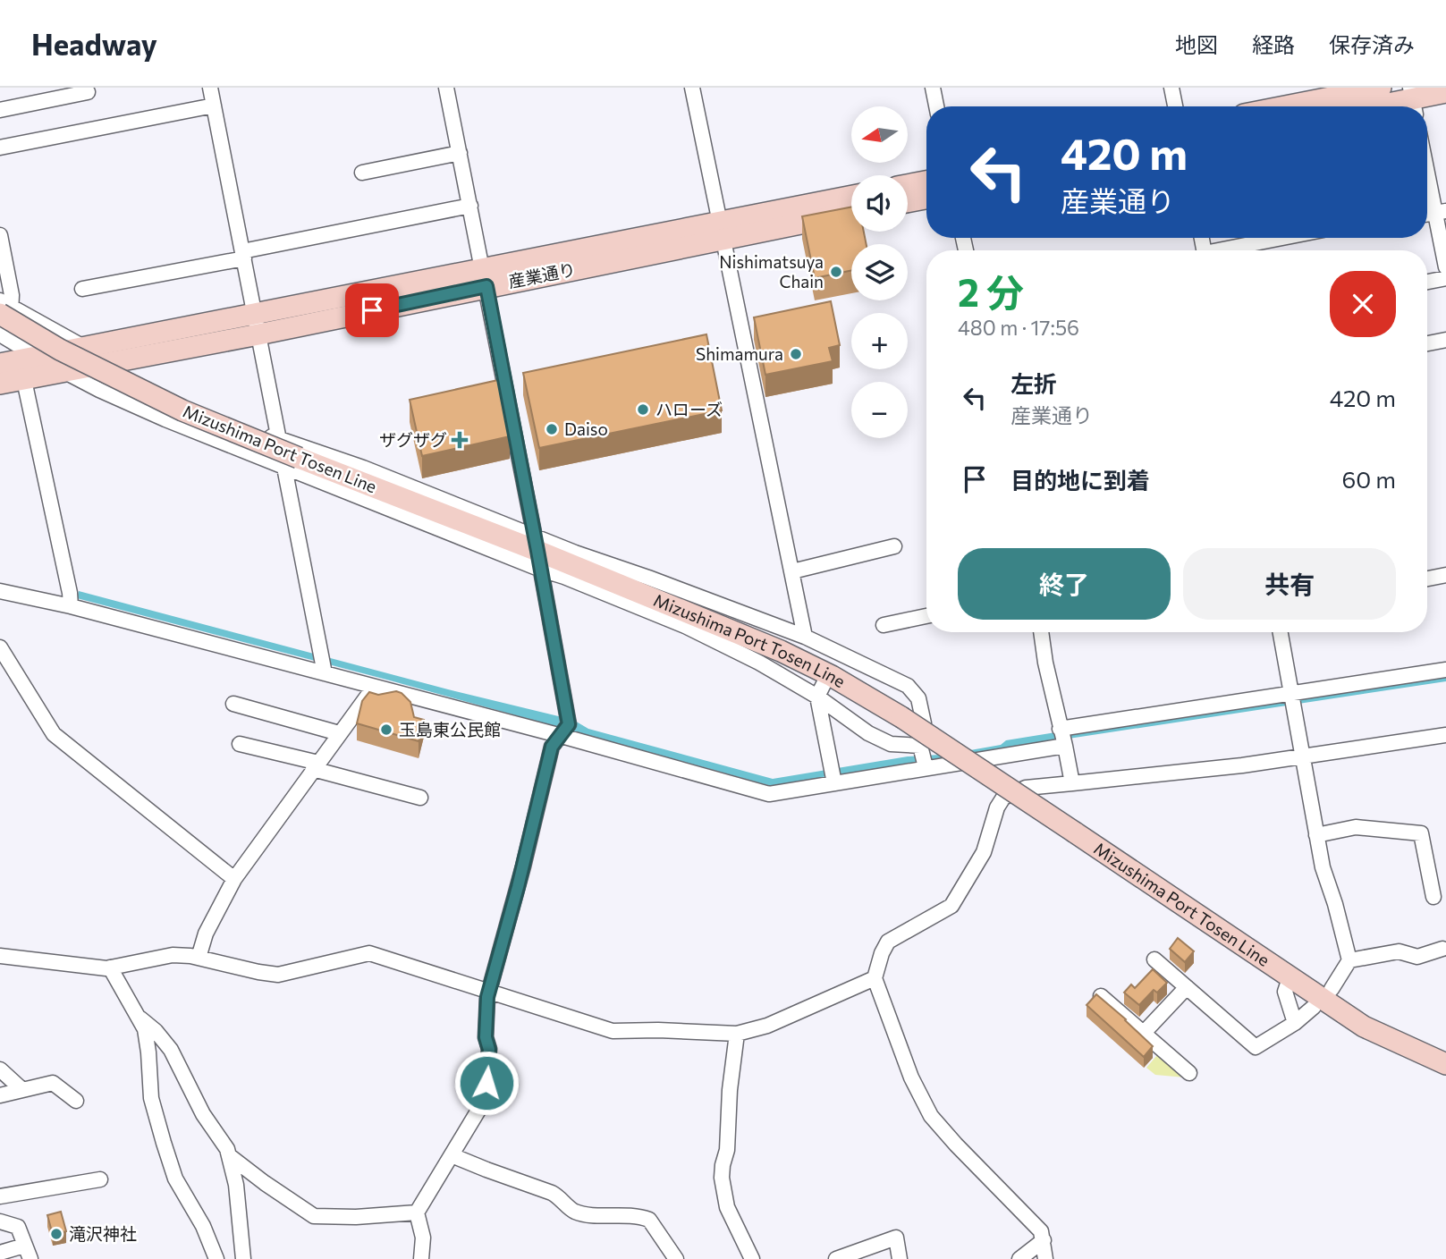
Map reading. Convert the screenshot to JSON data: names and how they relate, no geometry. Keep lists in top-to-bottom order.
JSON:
{
  "streets": {
    "street": ["産業通り", "Mizushima Port Tosen Line"]
  },
  "places": {
    "other": [
      "Nishimatsuya Chain",
      "Shimamura",
      "ハローズ",
      "Daiso",
      "玉島東公民館",
      "滝沢神社"
    ],
    "health": ["ザグザグ"]
  },
  "north": "left",
  "page": {
    "header": "Headway",
    "nav": ["地図", "経路", "保存済み"],
    "map_buttons": ["+", "−"],
    "turn": ["420 m", "産業通り"],
    "heading": ["2 分", "480 m · 17:56"],
    "list": [
      {
        "name": "左折",
        "note": "産業通り",
        "value": "420 m"
      },
      {
        "name": "目的地に到着",
        "value": "60 m"
      }
    ],
    "buttons": ["終了", "共有"]
  }
}
